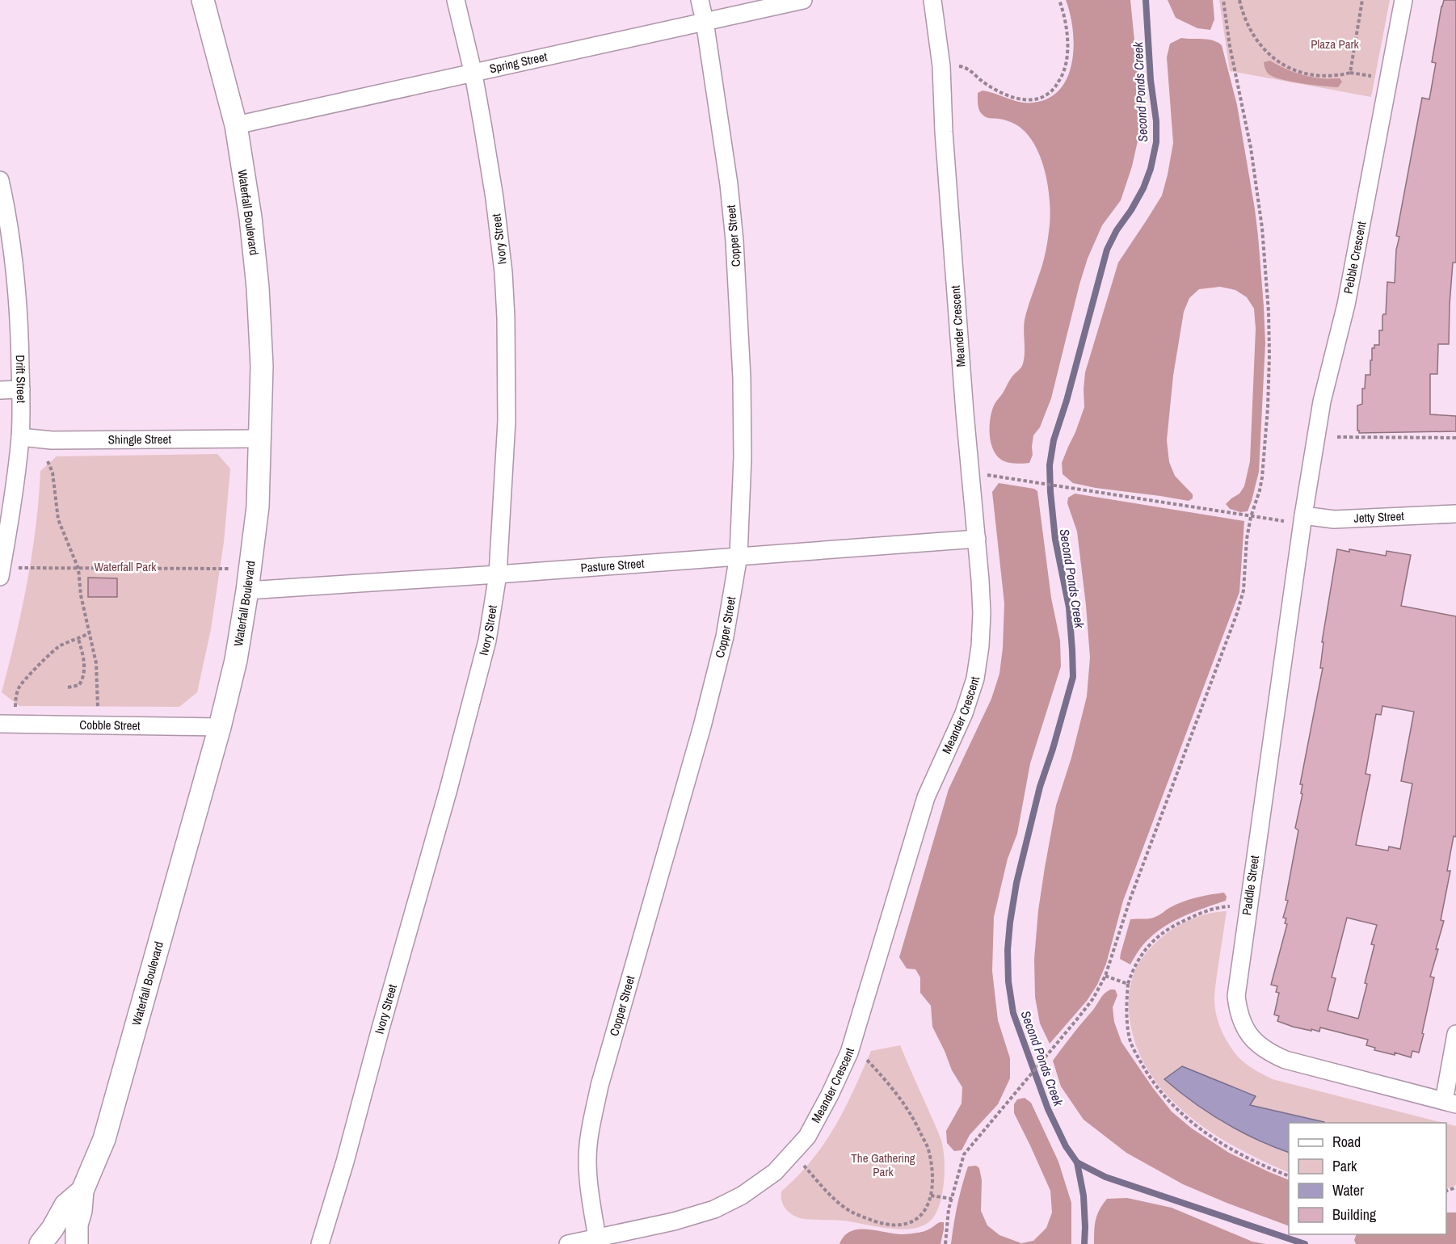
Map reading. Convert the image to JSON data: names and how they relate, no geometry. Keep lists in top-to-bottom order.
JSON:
{
  "streets": {
    "street": [
      "Spring Street",
      "Waterfall Boulevard",
      "Copper Street",
      "Ivory Street",
      "Pebble Crescent",
      "Meander Crescent",
      "Drift Street",
      "Shingle Street",
      "Jetty Street",
      "Pasture Street",
      "Cobble Street",
      "Paddle Street"
    ]
  },
  "crossings": [
    ["Spring Street", "Waterfall Boulevard"],
    ["Spring Street", "Copper Street"],
    ["Spring Street", "Ivory Street"],
    ["Waterfall Boulevard", "Shingle Street"],
    ["Waterfall Boulevard", "Pasture Street"],
    ["Waterfall Boulevard", "Cobble Street"],
    ["Copper Street", "Meander Crescent"],
    ["Copper Street", "Pasture Street"],
    ["Ivory Street", "Pasture Street"],
    ["Pebble Crescent", "Jetty Street"],
    ["Pebble Crescent", "Paddle Street"],
    ["Meander Crescent", "Pasture Street"],
    ["Drift Street", "Shingle Street"],
    ["Jetty Street", "Paddle Street"]
  ],
  "water": ["Second Ponds Creek"],
  "parks": ["Plaza Park", "Waterfall Park", "The Gathering Park"],
  "legend": [
    "Road",
    "Park",
    "Water",
    "Building"
  ]
}
